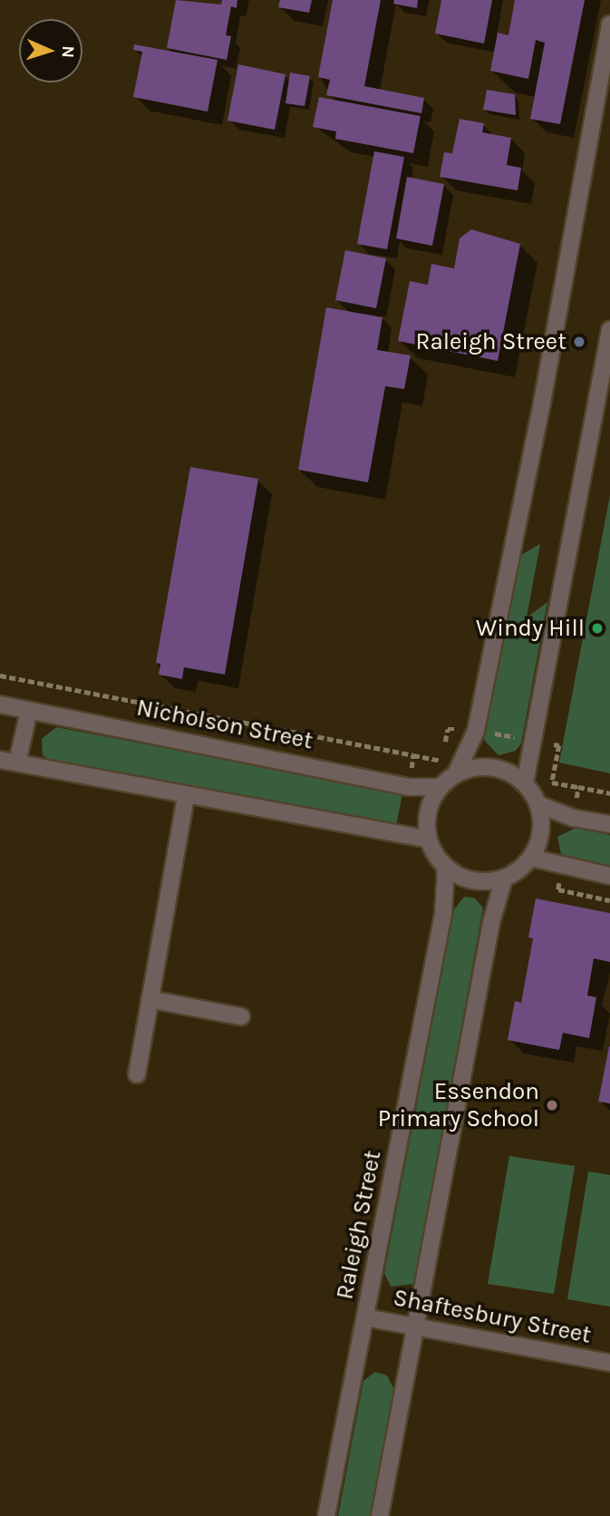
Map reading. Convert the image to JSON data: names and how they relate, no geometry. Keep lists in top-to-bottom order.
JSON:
{
  "streets": {
    "street": ["Nicholson Street", "Raleigh Street", "Shaftesbury Street"]
  },
  "crossings": [
    ["Nicholson Street", "Raleigh Street"],
    ["Raleigh Street", "Shaftesbury Street"]
  ],
  "places": ["Raleigh Street", "Windy Hill", "Essendon Primary School"],
  "north": "right"
}
